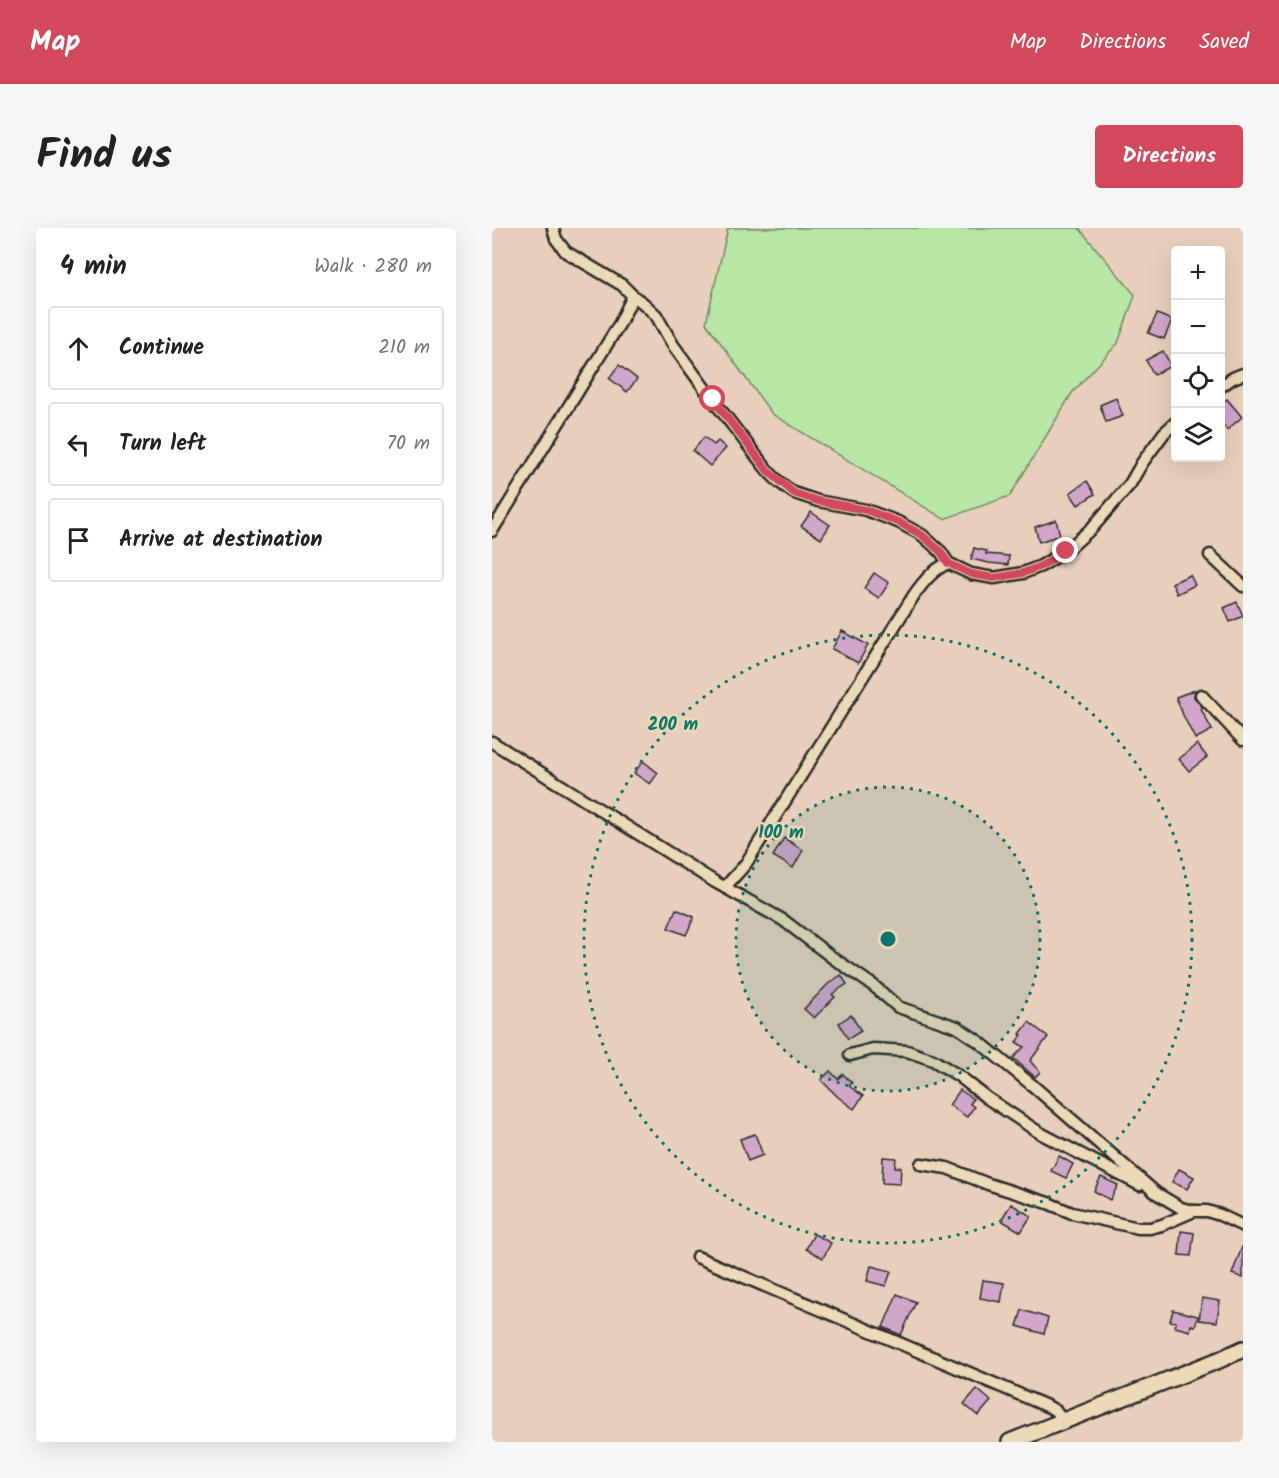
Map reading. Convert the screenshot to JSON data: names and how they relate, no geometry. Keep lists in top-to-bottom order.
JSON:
{
  "page": {
    "header": "Map",
    "nav": ["Map", "Directions", "Saved"],
    "title": "Find us",
    "buttons": "Directions",
    "heading": ["4 min", "Walk · 280 m"],
    "map_buttons": ["+", "−"],
    "list": [
      ["Continue", "210 m"],
      ["Turn left", "70 m"],
      "Arrive at destination"
    ]
  },
  "rings": ["200 m", "100 m"]
}
